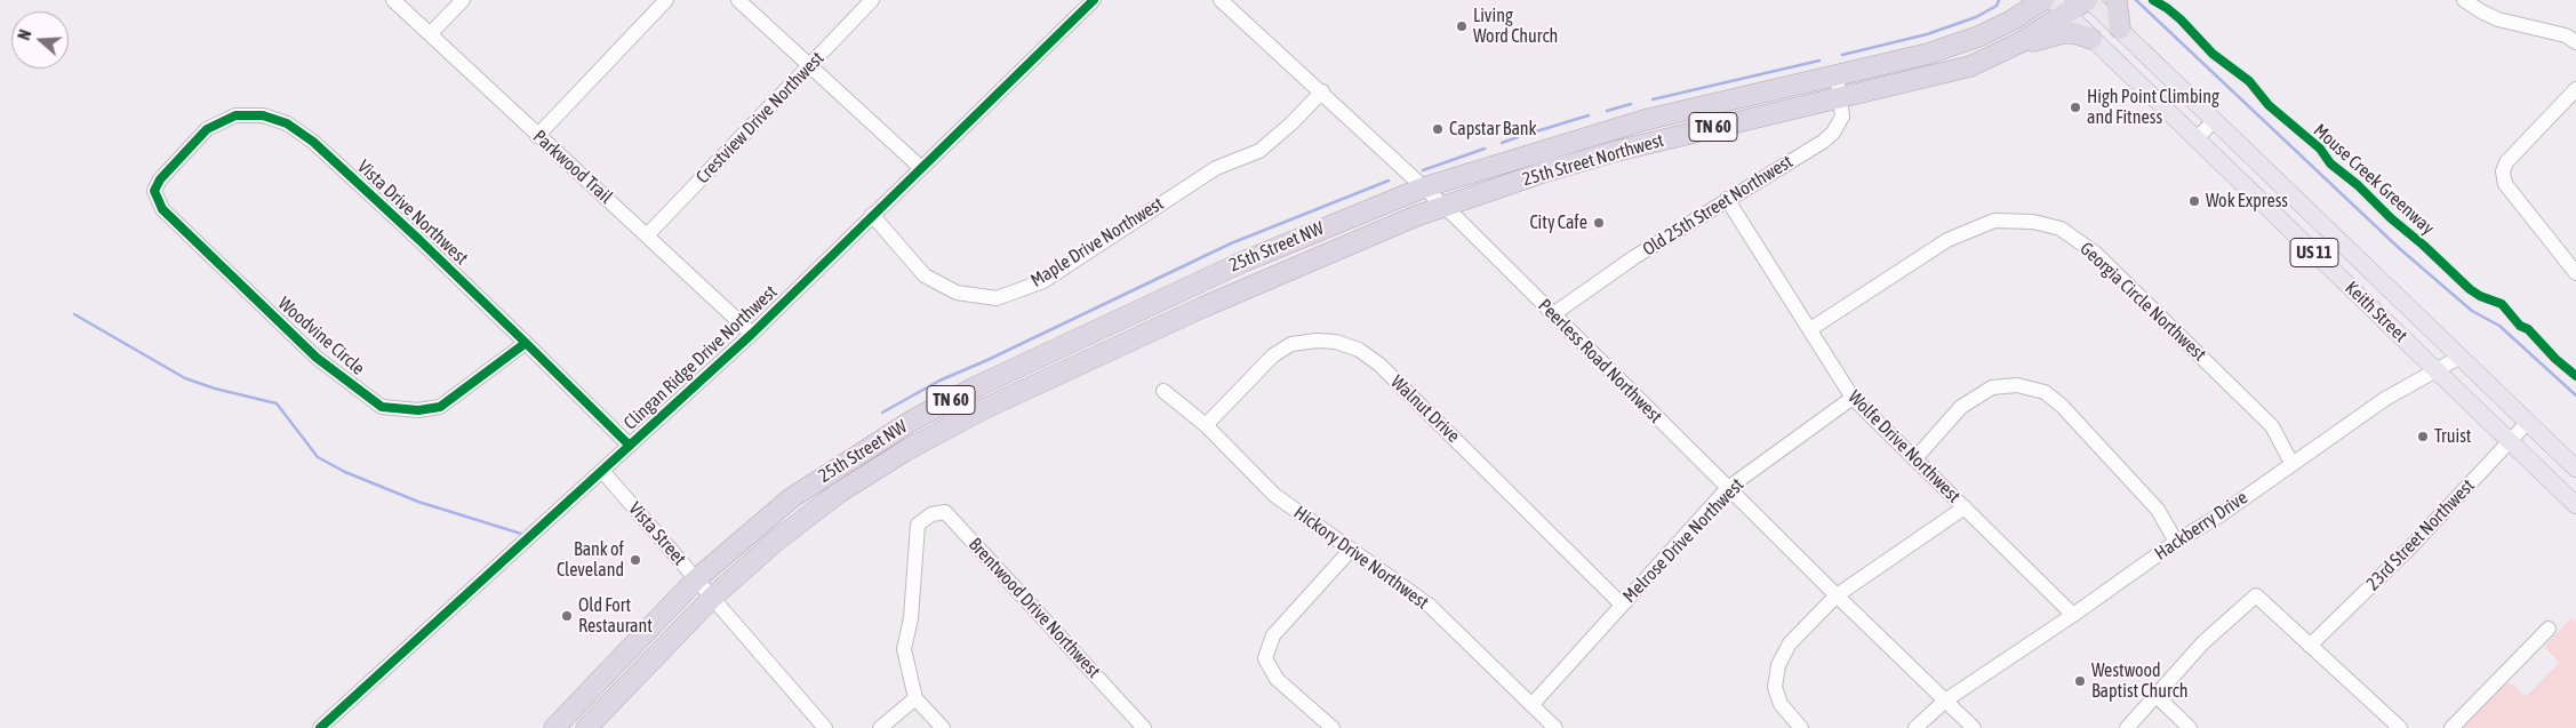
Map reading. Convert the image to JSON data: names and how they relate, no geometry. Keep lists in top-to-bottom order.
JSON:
{
  "streets": {
    "highway": ["TN 60", "25th Street Northwest", "25th Street NW"],
    "main road": ["US 11", "Keith Street"],
    "street": [
      "Crestview Drive Northwest",
      "Parkwood Trail",
      "Old 25th Street Northwest",
      "Vista Drive Northwest",
      "Maple Drive Northwest",
      "Georgia Circle Northwest",
      "Woodvine Circle",
      "Clingan Ridge Drive Northwest",
      "Peerless Road Northwest",
      "Walnut Drive",
      "Wolfe Drive Northwest",
      "Hackberry Drive",
      "Vista Street",
      "23rd Street Northwest",
      "Melrose Drive Northwest",
      "Hickory Drive Northwest",
      "Brentwood Drive Northwest"
    ],
    "cycle path": ["Mouse Creek Greenway"]
  },
  "crossings": [
    ["Crestview Drive Northwest", "Parkwood Trail"],
    ["25th Street Northwest", "Old 25th Street Northwest"],
    ["25th Street Northwest", "25th Street NW"],
    ["25th Street Northwest", "Keith Street"],
    ["25th Street Northwest", "Peerless Road Northwest"],
    ["Parkwood Trail", "Clingan Ridge Drive Northwest"],
    ["Old 25th Street Northwest", "Peerless Road Northwest"],
    ["Old 25th Street Northwest", "Wolfe Drive Northwest"],
    ["Vista Drive Northwest", "Woodvine Circle"],
    ["Vista Drive Northwest", "Clingan Ridge Drive Northwest"],
    ["Maple Drive Northwest", "Clingan Ridge Drive Northwest"],
    ["Maple Drive Northwest", "Peerless Road Northwest"],
    ["25th Street NW", "Peerless Road Northwest"],
    ["25th Street NW", "Vista Street"],
    ["Georgia Circle Northwest", "Wolfe Drive Northwest"],
    ["Georgia Circle Northwest", "Hackberry Drive"],
    ["Keith Street", "Hackberry Drive"],
    ["Keith Street", "23rd Street Northwest"],
    ["Clingan Ridge Drive Northwest", "Vista Street"],
    ["Peerless Road Northwest", "Hackberry Drive"],
    ["Peerless Road Northwest", "Melrose Drive Northwest"],
    ["Walnut Drive", "Melrose Drive Northwest"],
    ["Walnut Drive", "Hickory Drive Northwest"],
    ["Wolfe Drive Northwest", "Hackberry Drive"],
    ["Wolfe Drive Northwest", "Melrose Drive Northwest"],
    ["Melrose Drive Northwest", "Hickory Drive Northwest"]
  ],
  "places": [
    "Living Word Church",
    "High Point Climbing and Fitness",
    "Capstar Bank",
    "Wok Express",
    "City Cafe",
    "Truist",
    "Bank of Cleveland",
    "Old Fort Restaurant",
    "Westwood Baptist Church"
  ],
  "north": "left"
}
